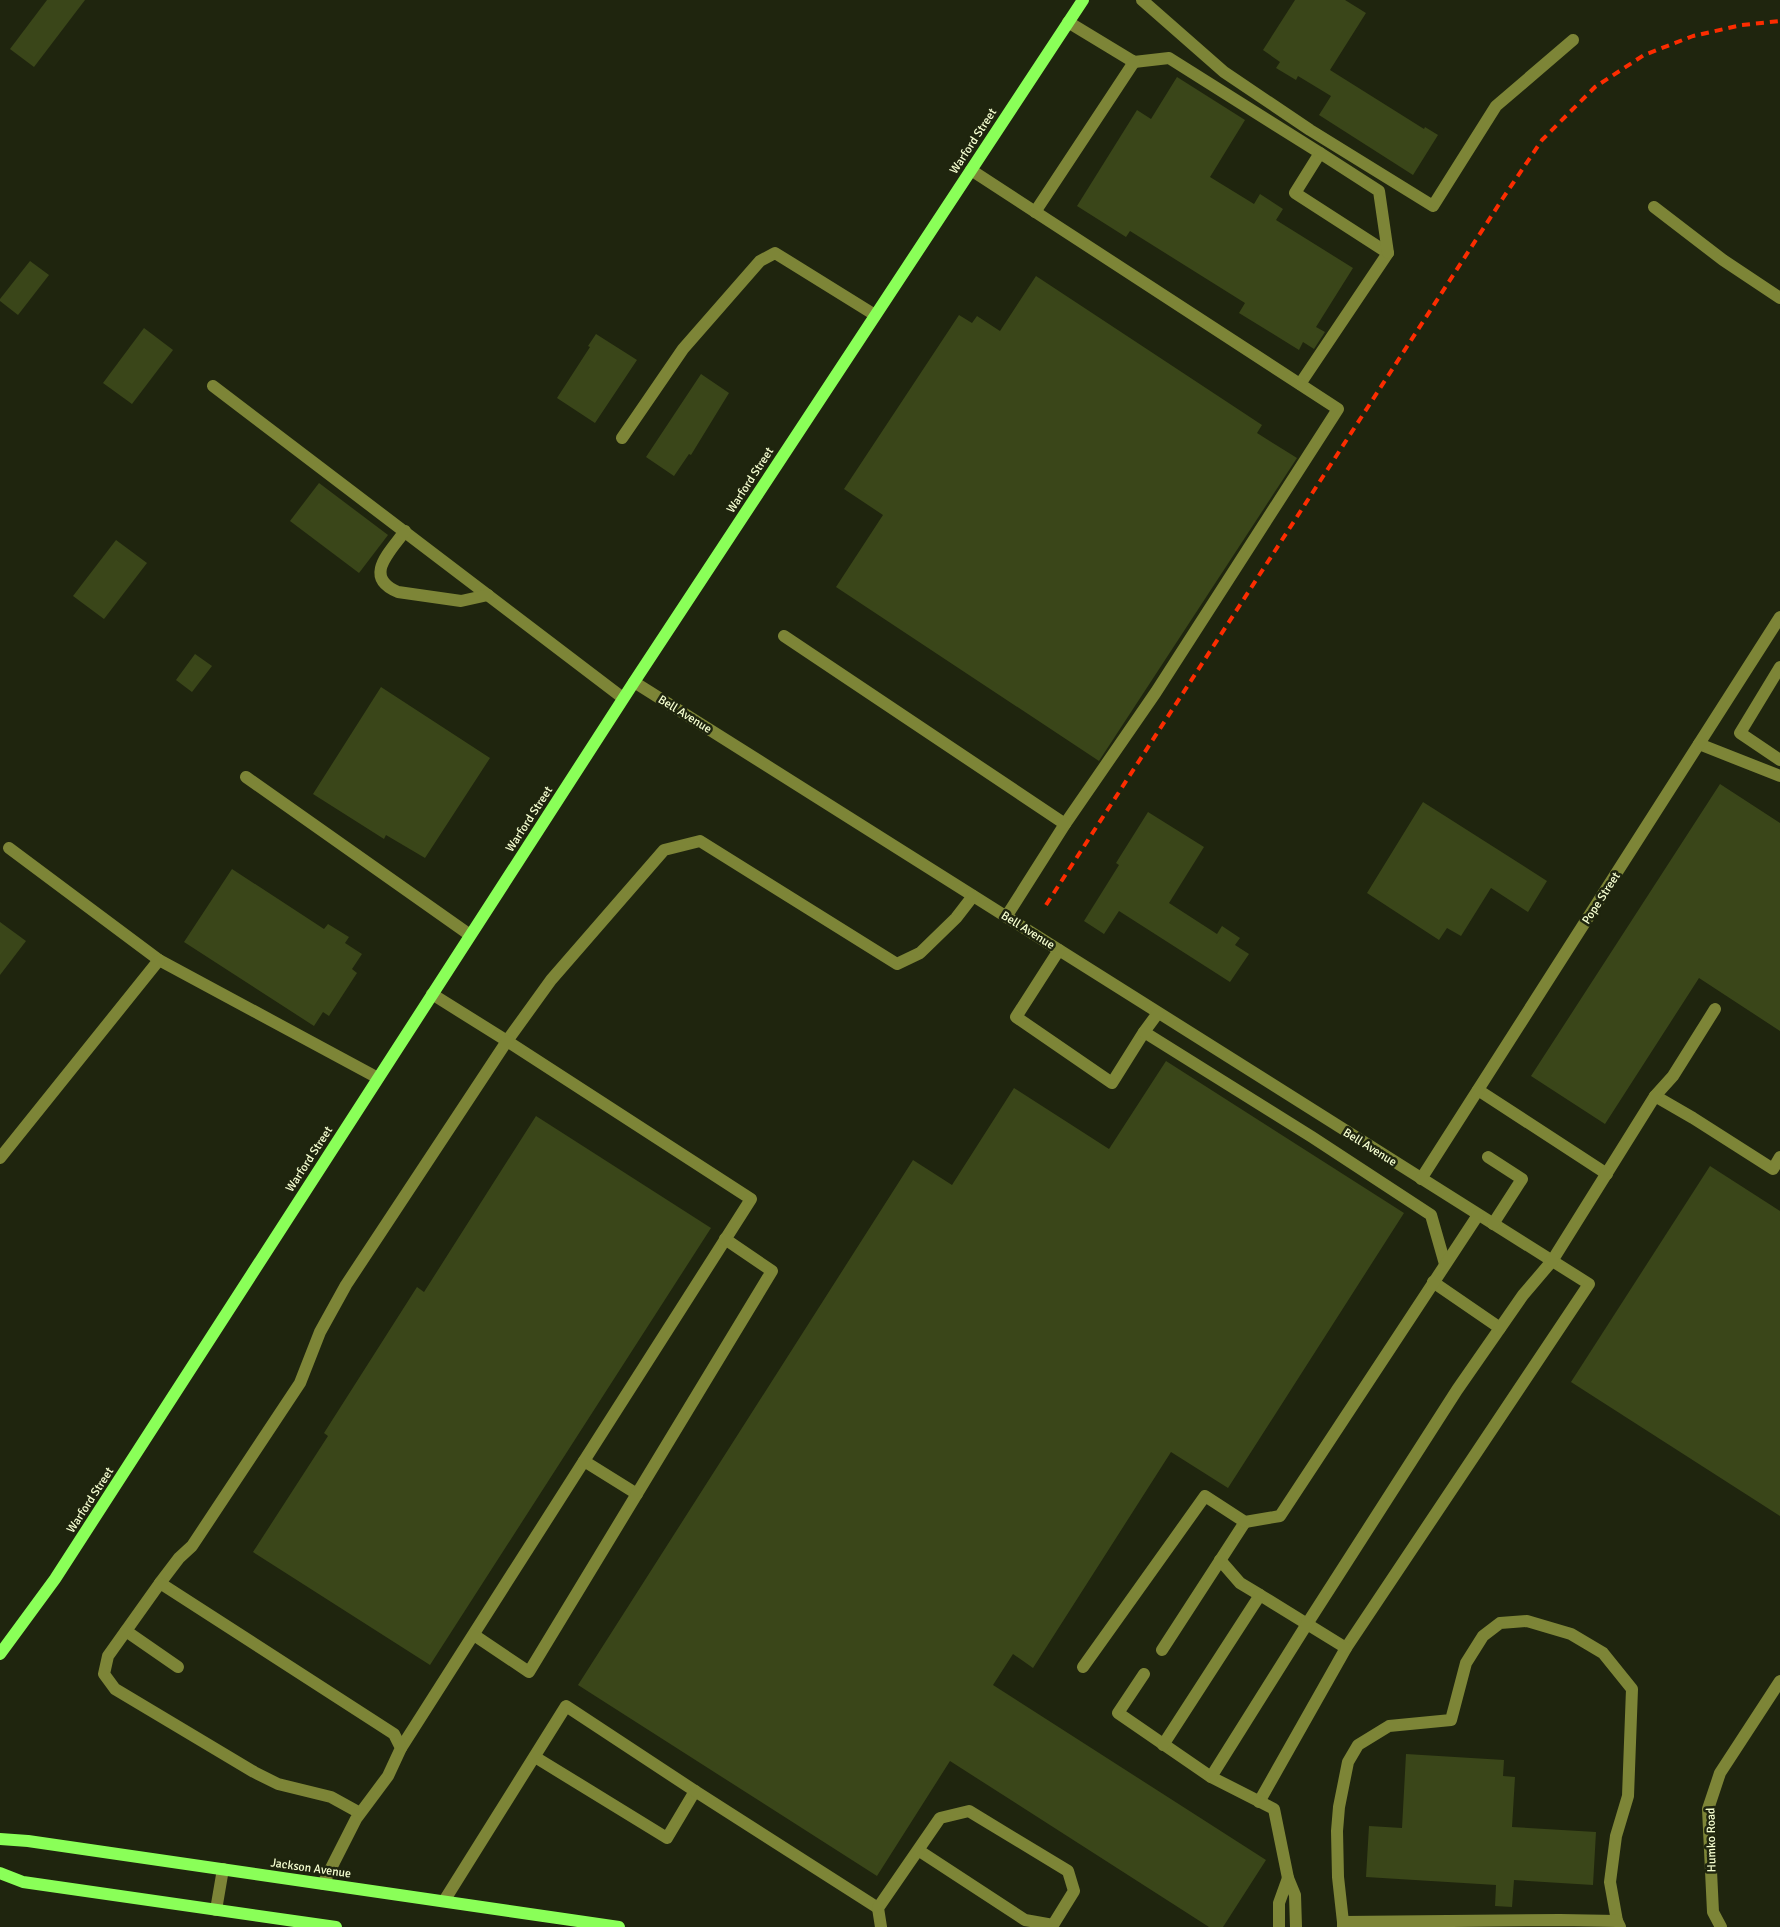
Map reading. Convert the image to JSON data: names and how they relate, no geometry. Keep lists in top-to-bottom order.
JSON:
{
  "streets": {
    "main road": ["Warford Street", "Jackson Avenue"],
    "street": ["Bell Avenue", "Pope Street", "Humko Road"]
  },
  "crossings": [
    ["Warford Street", "Bell Avenue"],
    ["Bell Avenue", "Pope Street"]
  ]
}
